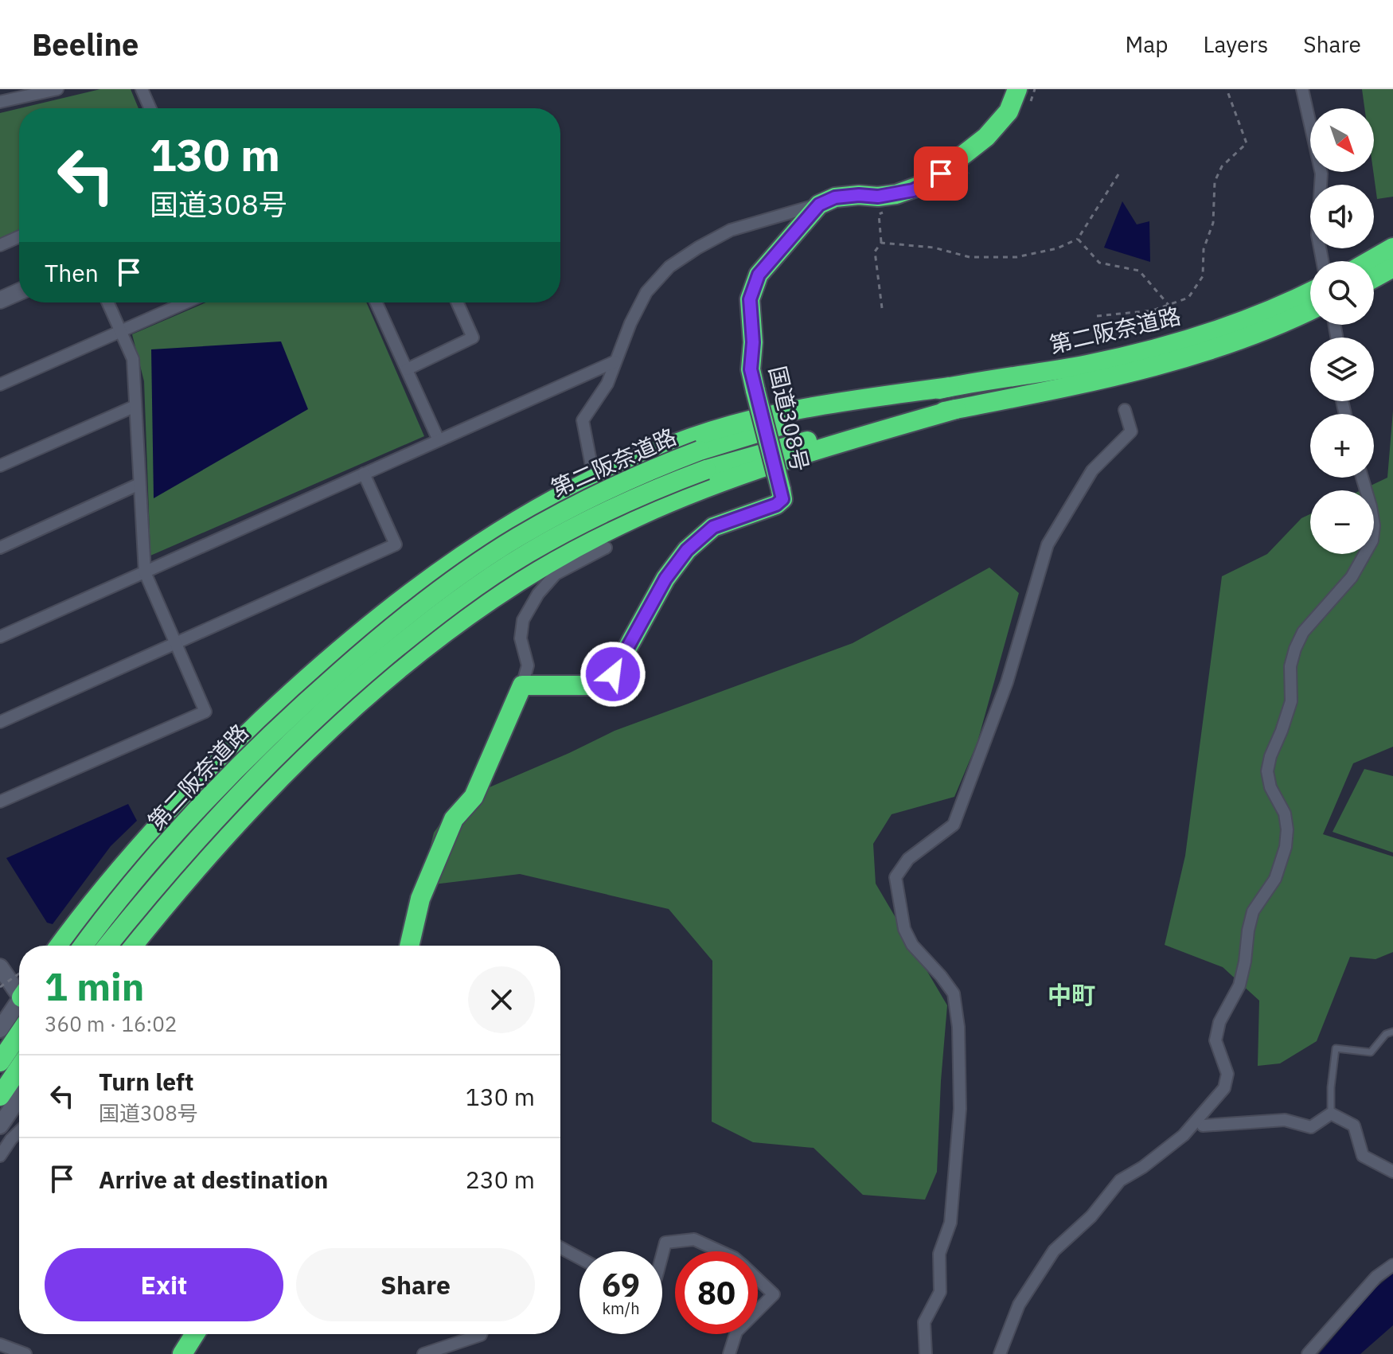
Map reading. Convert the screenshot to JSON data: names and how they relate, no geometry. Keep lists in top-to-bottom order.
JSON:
{
  "streets": {
    "highway": ["第二阪奈道路", "国道308号"]
  },
  "districts": ["中町"],
  "north": "bottom right",
  "page": {
    "header": "Beeline",
    "nav": ["Map", "Layers", "Share"],
    "map_buttons": ["+", "−"],
    "turn": ["130 m", "国道308号"],
    "then": "Then",
    "heading": ["1 min", "360 m · 16:02"],
    "list": [
      {
        "name": "Turn left",
        "note": "国道308号",
        "value": "130 m"
      },
      {
        "name": "Arrive at destination",
        "value": "230 m"
      }
    ],
    "buttons": ["Exit", "Share"],
    "speed": "69 km/h",
    "limit": "80"
  }
}
